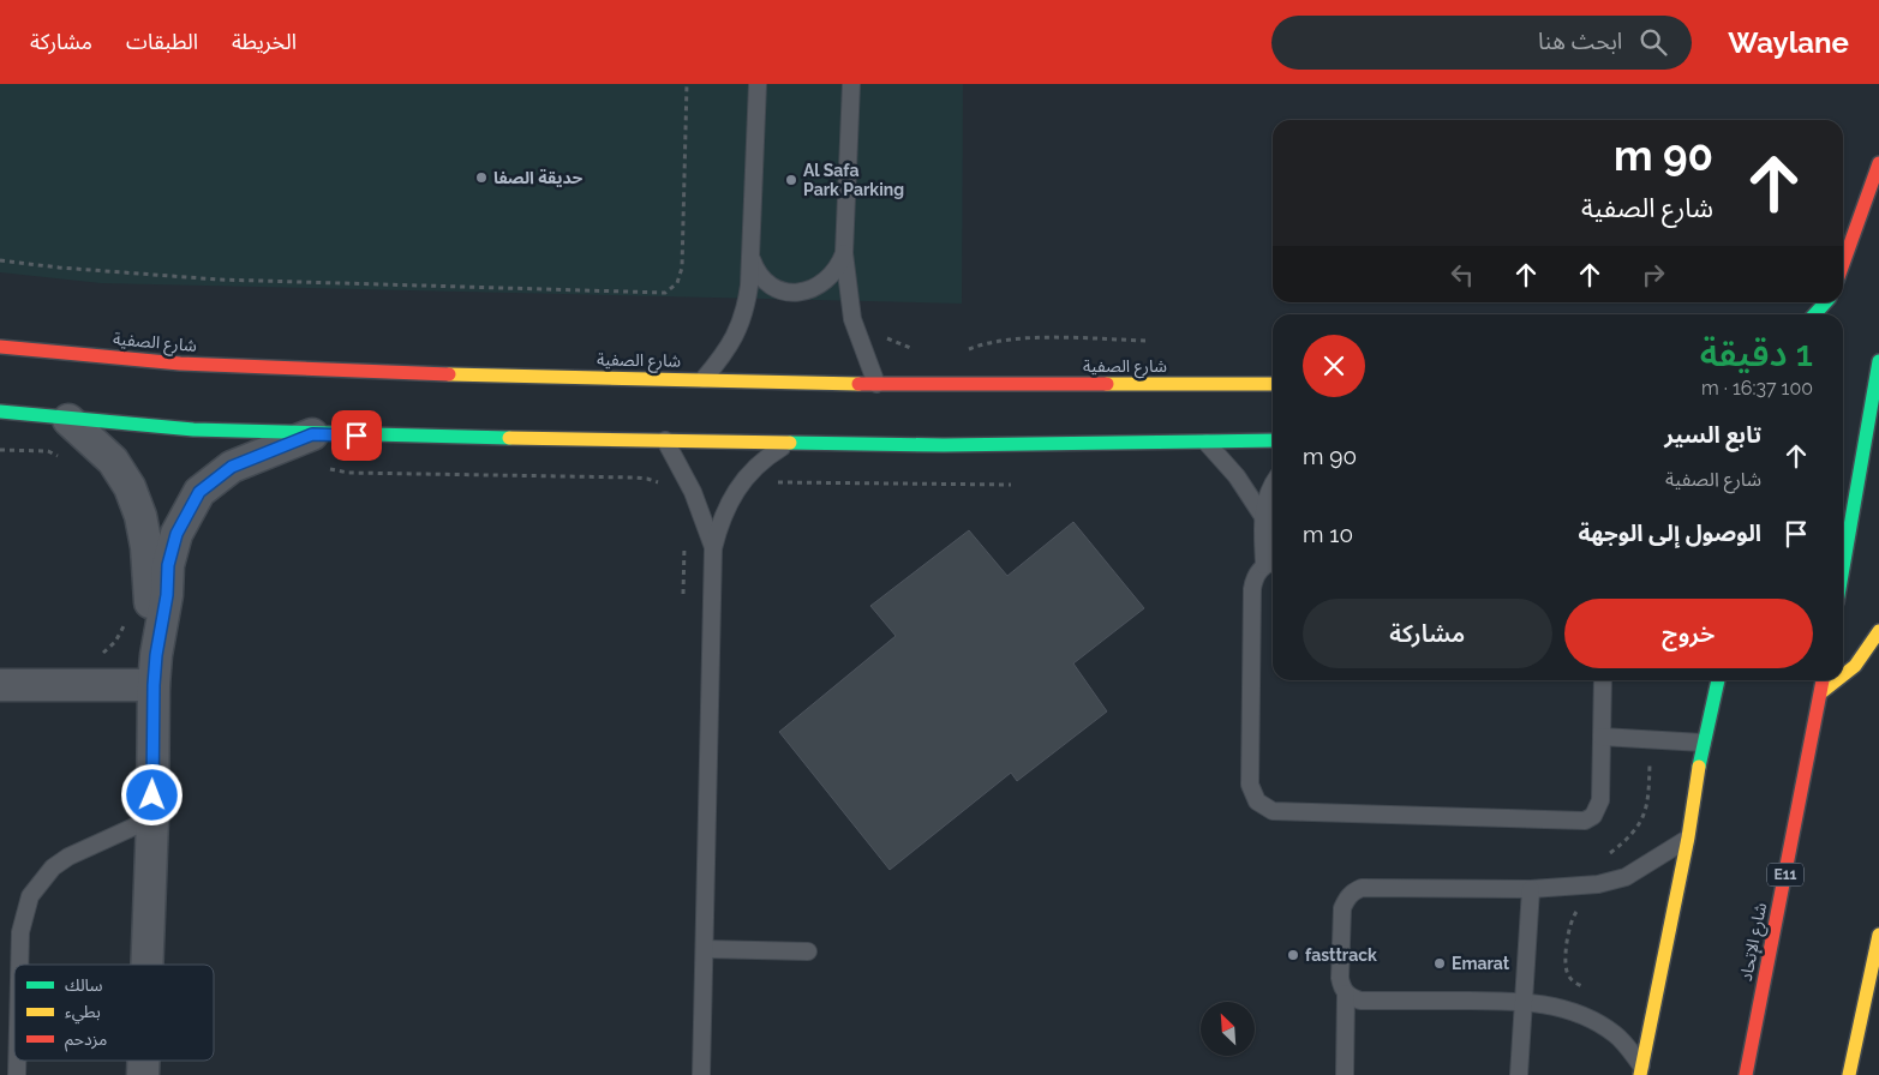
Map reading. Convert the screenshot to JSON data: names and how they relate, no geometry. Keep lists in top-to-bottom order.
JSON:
{
  "streets": {
    "main road": ["شارع الصفية", "E11", "شارع الإتحاد"]
  },
  "places": [
    "حديقة الصفا",
    "Al Safa Park Parking",
    "fasttrack",
    "Emarat"
  ],
  "legend": ["سالك", "بطيء", "مزدحم"],
  "north": "top left",
  "page": {
    "header": "Waylane",
    "search": "ابحث هنا",
    "nav": ["الخريطة", "الطبقات", "مشاركة"],
    "turn": ["90 m", "شارع الصفية"],
    "heading": ["1 دقيقة", "100 m · 16:37"],
    "list": [
      {
        "name": "تابع السير",
        "note": "شارع الصفية",
        "value": "90 m"
      },
      {
        "name": "الوصول إلى الوجهة",
        "value": "10 m"
      }
    ],
    "buttons": ["خروج", "مشاركة"]
  }
}
